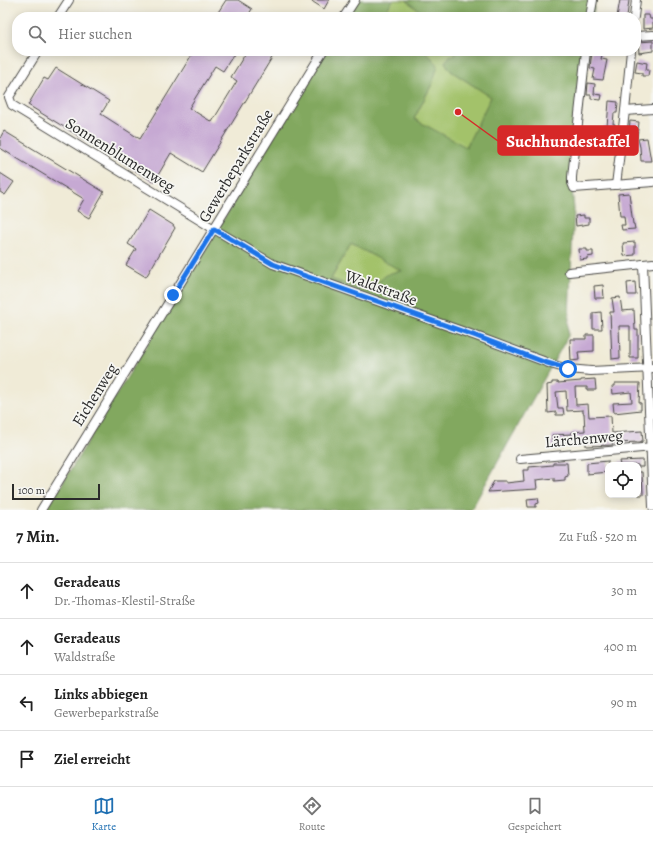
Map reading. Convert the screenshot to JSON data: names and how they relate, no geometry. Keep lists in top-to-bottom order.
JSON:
{
  "streets": {
    "street": [
      "Sonnenblumenweg",
      "Gewerbeparkstraße",
      "Waldstraße",
      "Eichenweg",
      "Lärchenweg"
    ]
  },
  "crossings": [
    ["Sonnenblumenweg", "Gewerbeparkstraße"],
    ["Sonnenblumenweg", "Waldstraße"],
    ["Gewerbeparkstraße", "Waldstraße"],
    ["Gewerbeparkstraße", "Eichenweg"]
  ],
  "places": ["Suchhundestaffel"],
  "scale_bar": "100 m",
  "page": {
    "search": "Hier suchen",
    "scale": "100 m",
    "heading": ["7 Min.", "Zu Fuß · 520 m"],
    "list": [
      ["Geradeaus", "Dr.-Thomas-Klestil-Straße", "30 m"],
      ["Geradeaus", "Waldstraße", "400 m"],
      ["Links abbiegen", "Gewerbeparkstraße", "90 m"],
      "Ziel erreicht"
    ],
    "nav": ["Karte", "Route", "Gespeichert"]
  }
}
